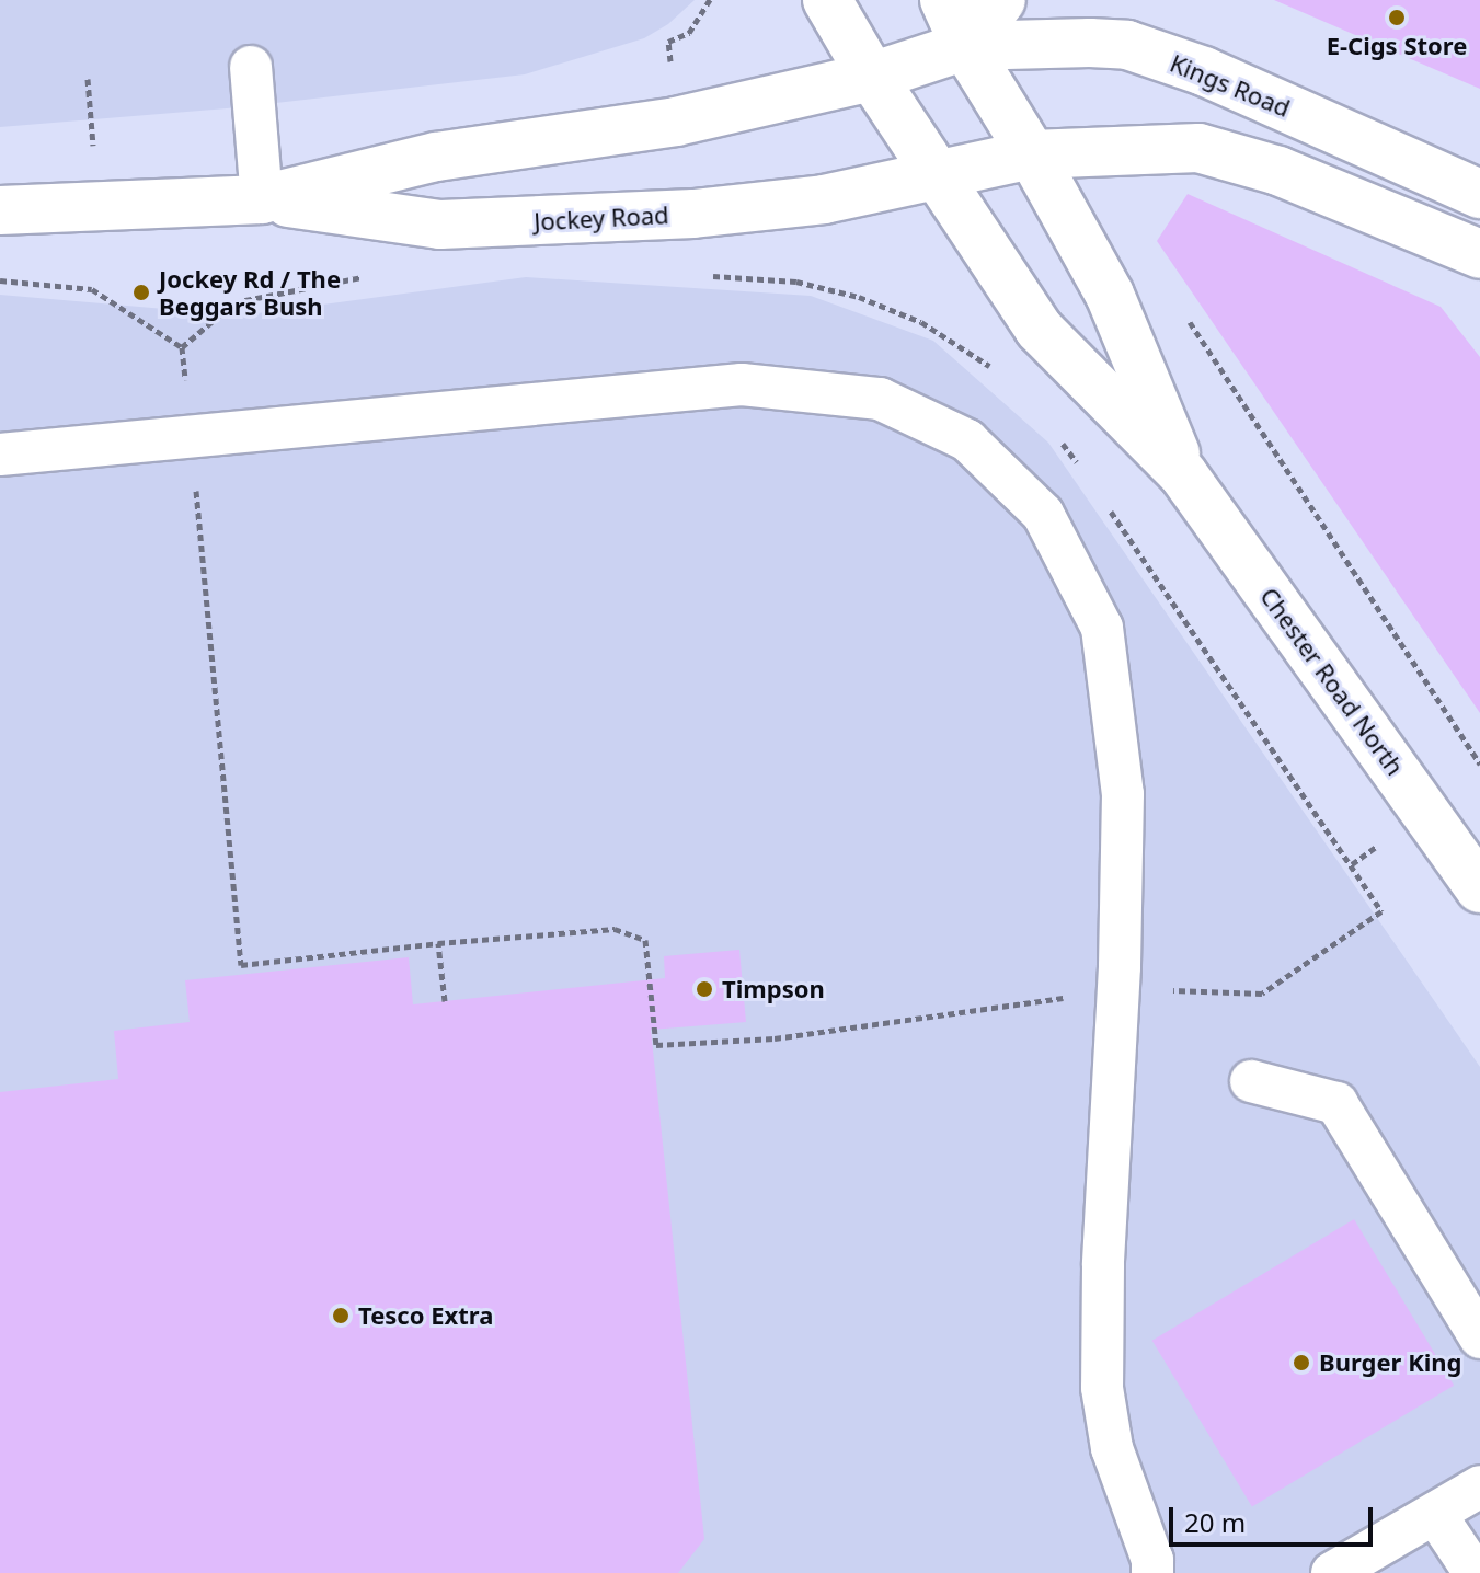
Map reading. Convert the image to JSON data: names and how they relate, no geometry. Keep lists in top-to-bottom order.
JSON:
{
  "streets": {
    "main road": ["Kings Road", "Jockey Road", "Chester Road North"]
  },
  "crossings": [
    ["Kings Road", "Jockey Road"],
    ["Kings Road", "Chester Road North"],
    ["Jockey Road", "Chester Road North"]
  ],
  "places": [
    "E-Cigs Store",
    "Jockey Rd / The Beggars Bush",
    "Timpson",
    "Tesco Extra",
    "Burger King"
  ],
  "scale_bar": "20 m"
}
